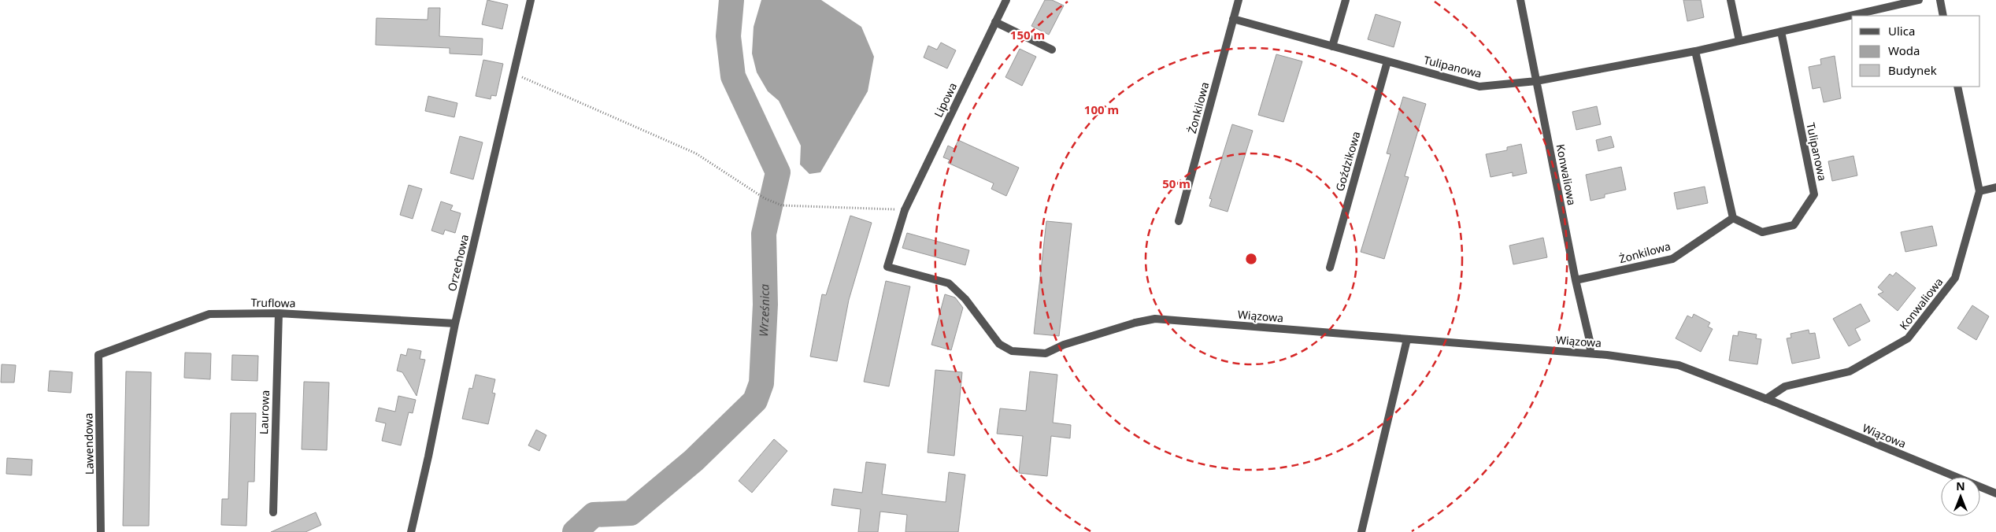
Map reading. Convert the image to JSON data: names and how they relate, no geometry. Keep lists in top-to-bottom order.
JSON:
{
  "streets": {
    "street": [
      "Tulipanowa",
      "Lipowa",
      "Żonkilowa",
      "Goździkowa",
      "Konwaliowa",
      "Orzechowa",
      "Truflowa",
      "Wiązowa",
      "Laurowa",
      "Lawendowa"
    ]
  },
  "crossings": [
    ["Tulipanowa", "Żonkilowa"],
    ["Tulipanowa", "Goździkowa"],
    ["Tulipanowa", "Konwaliowa"],
    ["Lipowa", "Wiązowa"],
    ["Żonkilowa", "Konwaliowa"],
    ["Konwaliowa", "Wiązowa"],
    ["Orzechowa", "Truflowa"],
    ["Truflowa", "Laurowa"],
    ["Truflowa", "Lawendowa"]
  ],
  "water": ["Wrześnica"],
  "legend": ["Ulica", "Woda", "Budynek"],
  "north": "top",
  "rings": ["150 m", "100 m", "50 m"]
}
